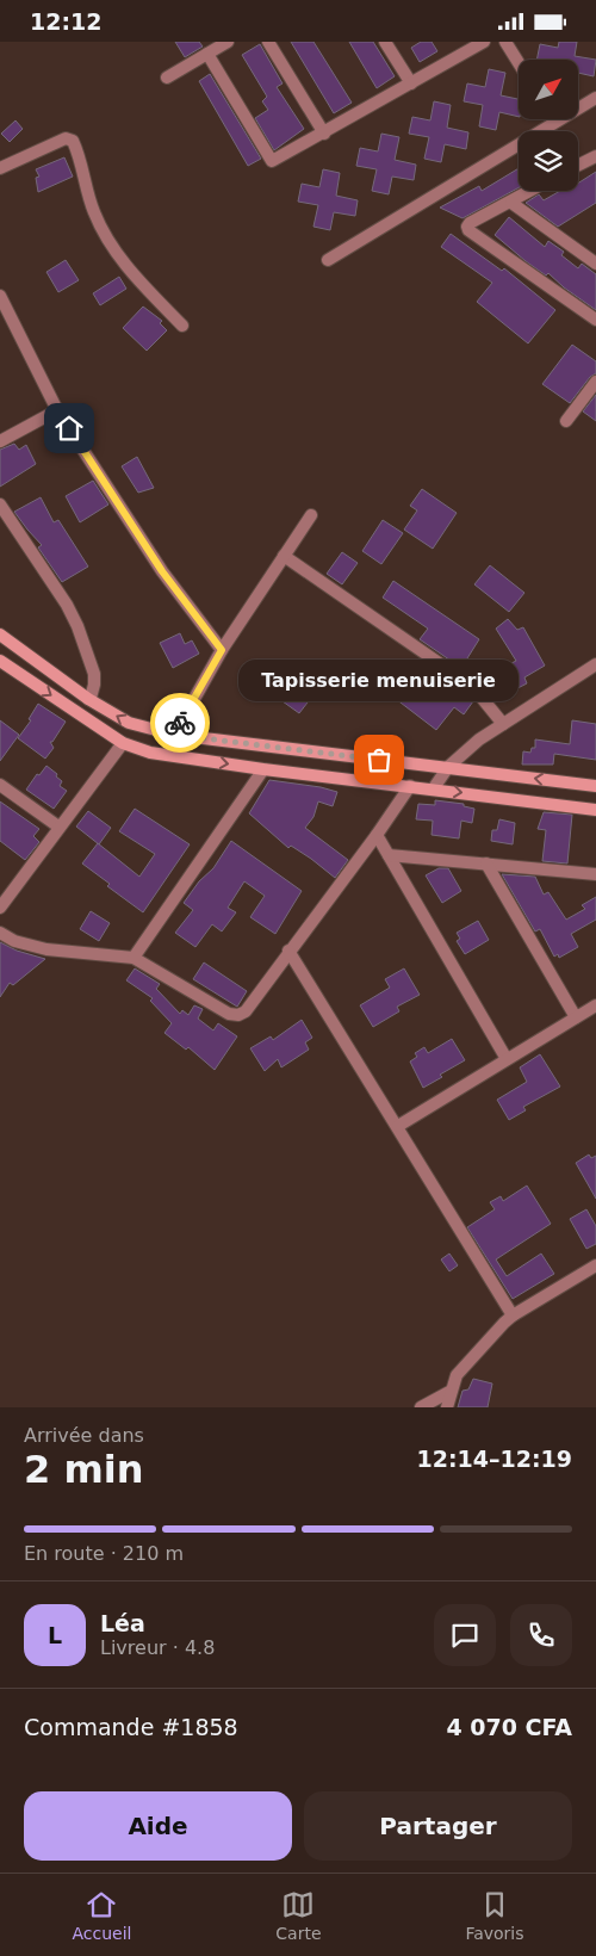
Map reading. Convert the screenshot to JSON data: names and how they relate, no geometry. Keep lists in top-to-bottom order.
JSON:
{
  "places": ["Tapisserie menuiserie"],
  "north": "top right",
  "page": {
    "status": "12:12",
    "bubble": "Tapisserie menuiserie",
    "heading": ["2 min", "Arrivée dans", "12:14–12:19"],
    "panel": [
      "Léa",
      "Livreur · 4.8",
      "Commande #1858",
      "4 070 CFA"
    ],
    "bar": "En route · 210 m",
    "round": "L",
    "buttons": ["Aide", "Partager"],
    "tabs": ["Accueil", "Carte", "Favoris"]
  }
}
